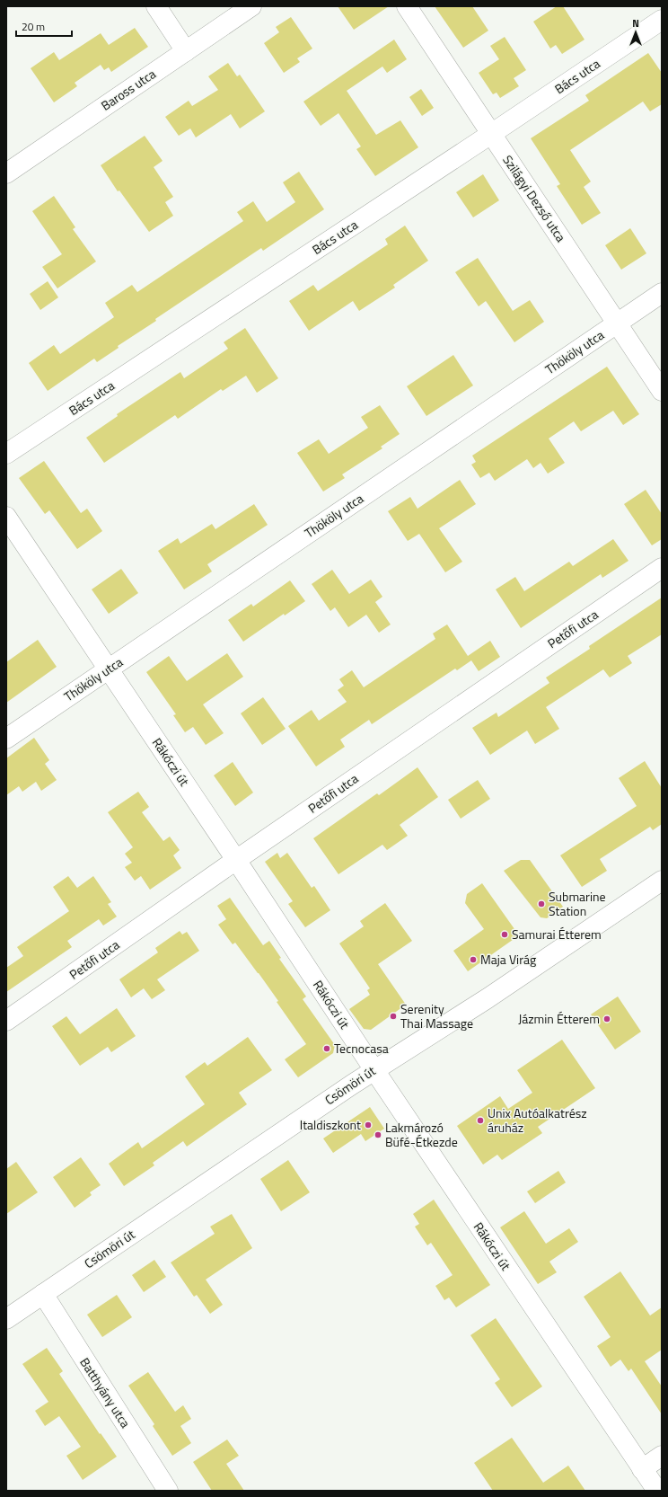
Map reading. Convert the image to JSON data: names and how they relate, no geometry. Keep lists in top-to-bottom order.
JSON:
{
  "streets": {
    "street": [
      "Bács utca",
      "Baross utca",
      "Szilágyi Dezső utca",
      "Thököly utca",
      "Petőfi utca",
      "Rákóczi út",
      "Csömöri út",
      "Batthyány utca"
    ]
  },
  "crossings": [
    ["Bács utca", "Szilágyi Dezső utca"],
    ["Szilágyi Dezső utca", "Thököly utca"],
    ["Thököly utca", "Rákóczi út"],
    ["Petőfi utca", "Rákóczi út"],
    ["Rákóczi út", "Csömöri út"],
    ["Csömöri út", "Batthyány utca"]
  ],
  "places": [
    "Submarine Station",
    "Samurai Étterem",
    "Maja Virág",
    "Serenity Thai Massage",
    "Jázmin Étterem",
    "Tecnocasa",
    "Unix Autóalkatrész áruház",
    "Italdiszkont",
    "Lakmározó Büfé-Étkezde"
  ],
  "scale_bar": "20 m",
  "north": "top"
}
